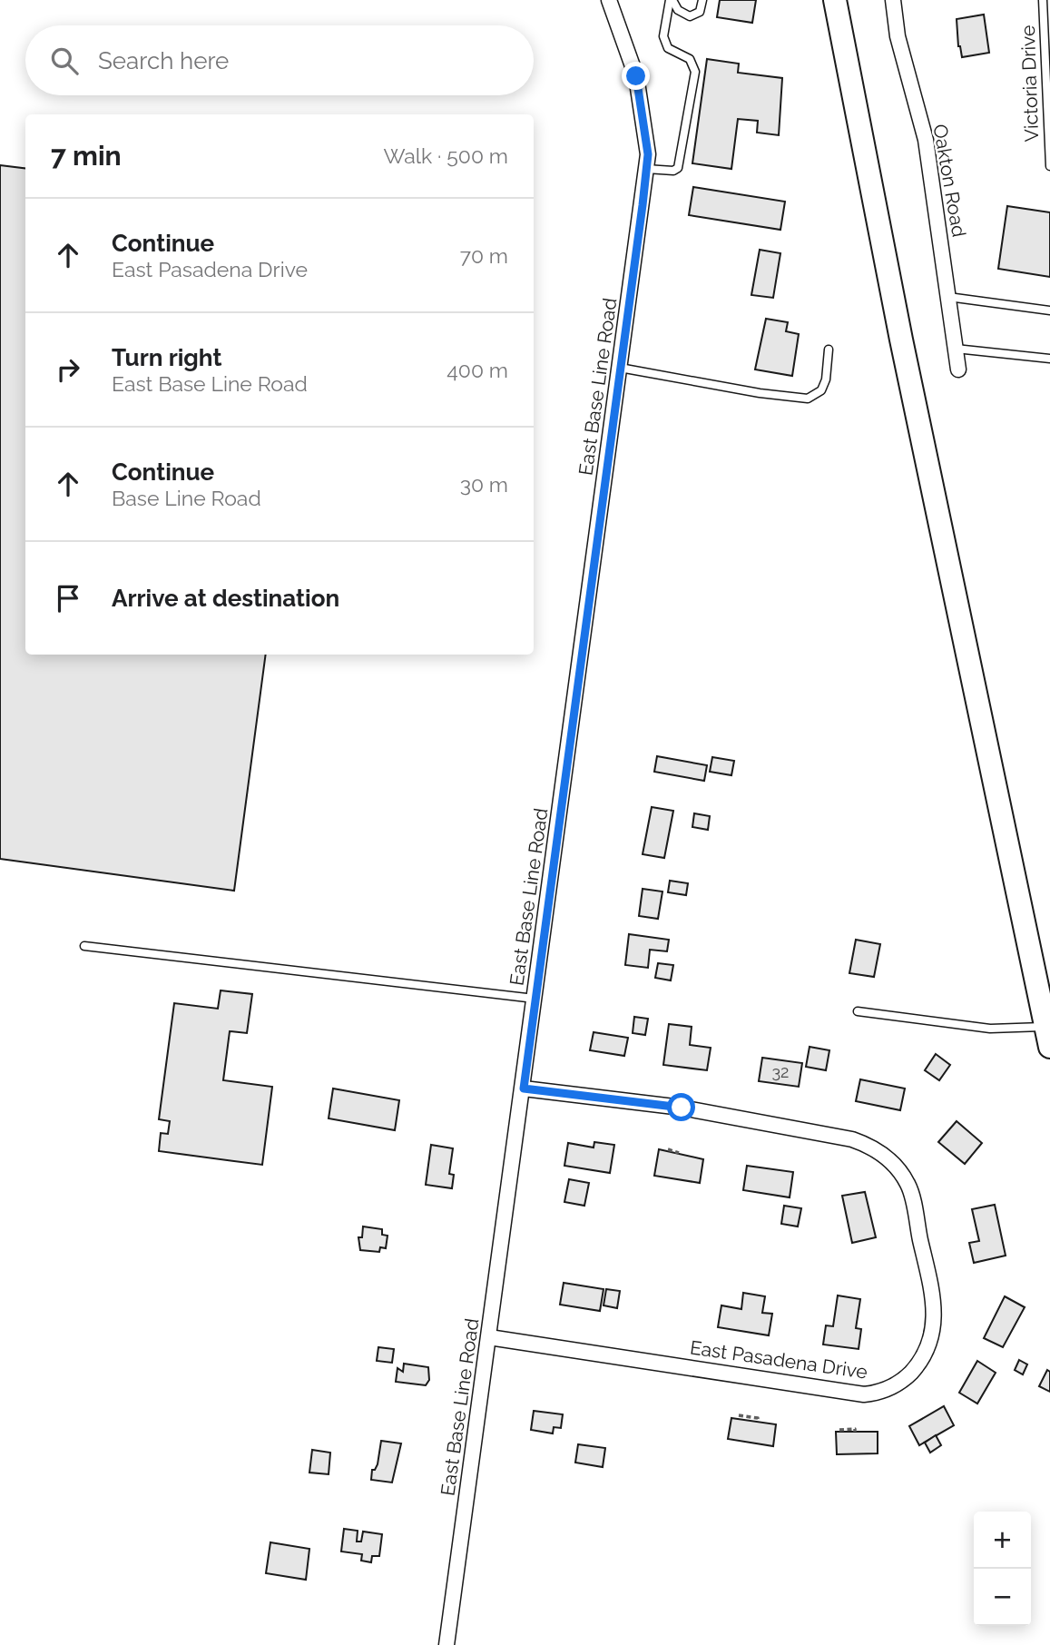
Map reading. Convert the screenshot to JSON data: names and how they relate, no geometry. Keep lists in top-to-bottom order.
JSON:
{
  "streets": {
    "street": ["Oakton Road", "East Base Line Road", "East Pasadena Drive"],
    "lane": ["Victoria Drive"]
  },
  "crossings": [
    ["East Base Line Road", "East Pasadena Drive"]
  ],
  "house_numbers": ["32"],
  "page": {
    "search": "Search here",
    "heading": ["7 min", "Walk · 500 m"],
    "list": [
      ["Continue", "East Pasadena Drive", "70 m"],
      ["Turn right", "East Base Line Road", "400 m"],
      ["Continue", "Base Line Road", "30 m"],
      "Arrive at destination"
    ],
    "map_buttons": ["+", "−"]
  }
}
